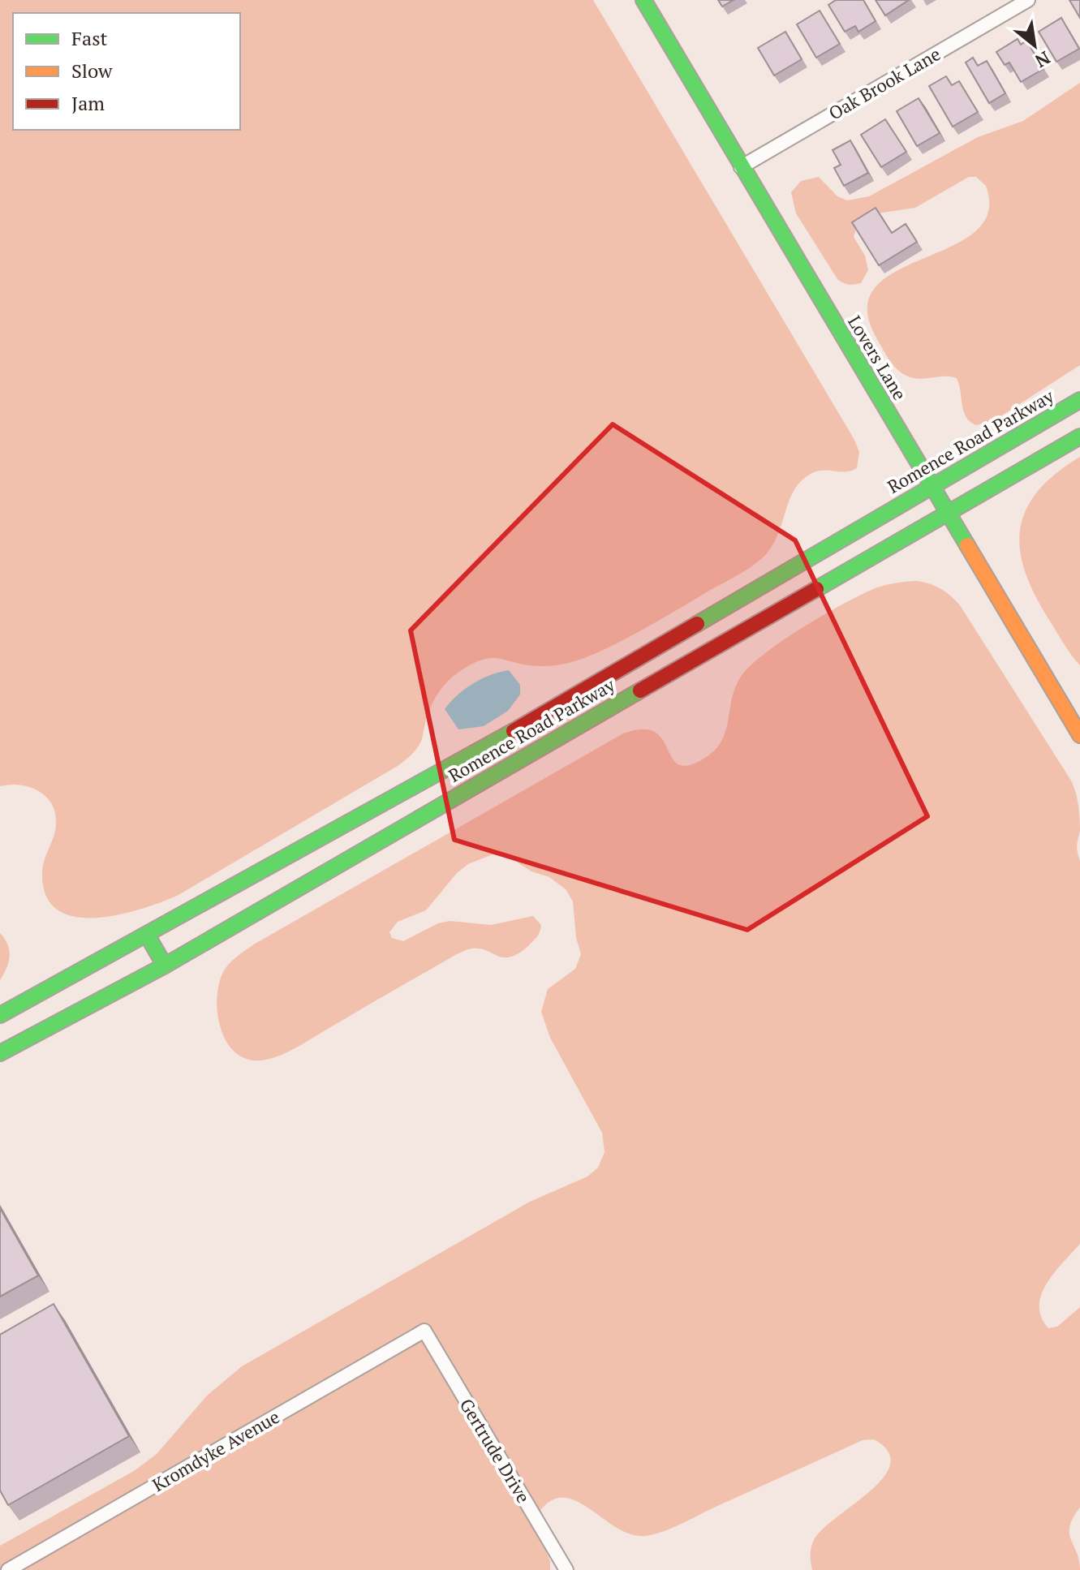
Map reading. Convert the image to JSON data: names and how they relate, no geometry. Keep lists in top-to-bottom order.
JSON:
{
  "streets": {
    "street": [
      "Oak Brook Lane",
      "Lovers Lane",
      "Romence Road Parkway",
      "Kromdyke Avenue",
      "Gertrude Drive"
    ]
  },
  "crossings": [
    ["Oak Brook Lane", "Lovers Lane"],
    ["Lovers Lane", "Romence Road Parkway"],
    ["Kromdyke Avenue", "Gertrude Drive"]
  ],
  "legend": ["Fast", "Slow", "Jam"],
  "north": "bottom right"
}
